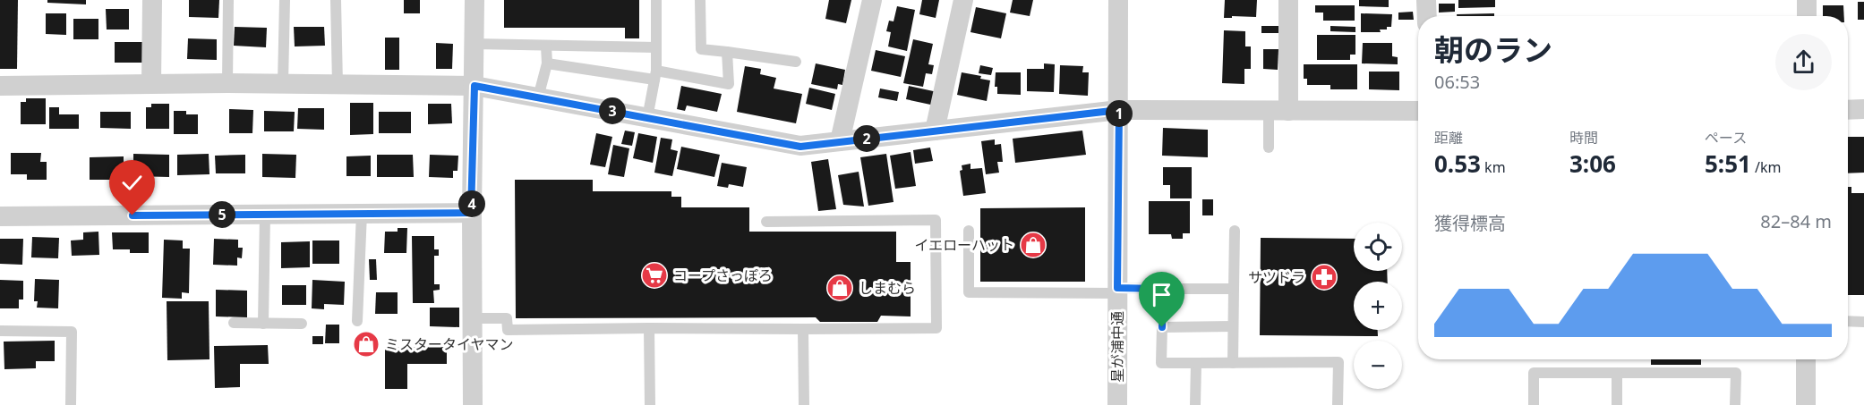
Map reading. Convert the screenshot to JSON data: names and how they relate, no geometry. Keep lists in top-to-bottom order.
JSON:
{
  "streets": {
    "street": ["星が浦中通"]
  },
  "places": {
    "shop": ["イエローハット", "しまむら", "ミスタータイヤマン"],
    "supermarket": ["コープさっぽろ"],
    "pharmacy": ["サツドラ"]
  },
  "page": {
    "heading": ["朝のラン", "06:53"],
    "pins": [
      "3",
      "1",
      "2",
      "4",
      "5"
    ],
    "stats": [
      ["距離", "0.53 km"],
      ["時間", "3:06"],
      ["ペース", "5:51 /km"]
    ],
    "chart": ["獲得標高", "82–84 m"],
    "map_buttons": ["+", "−"]
  }
}
